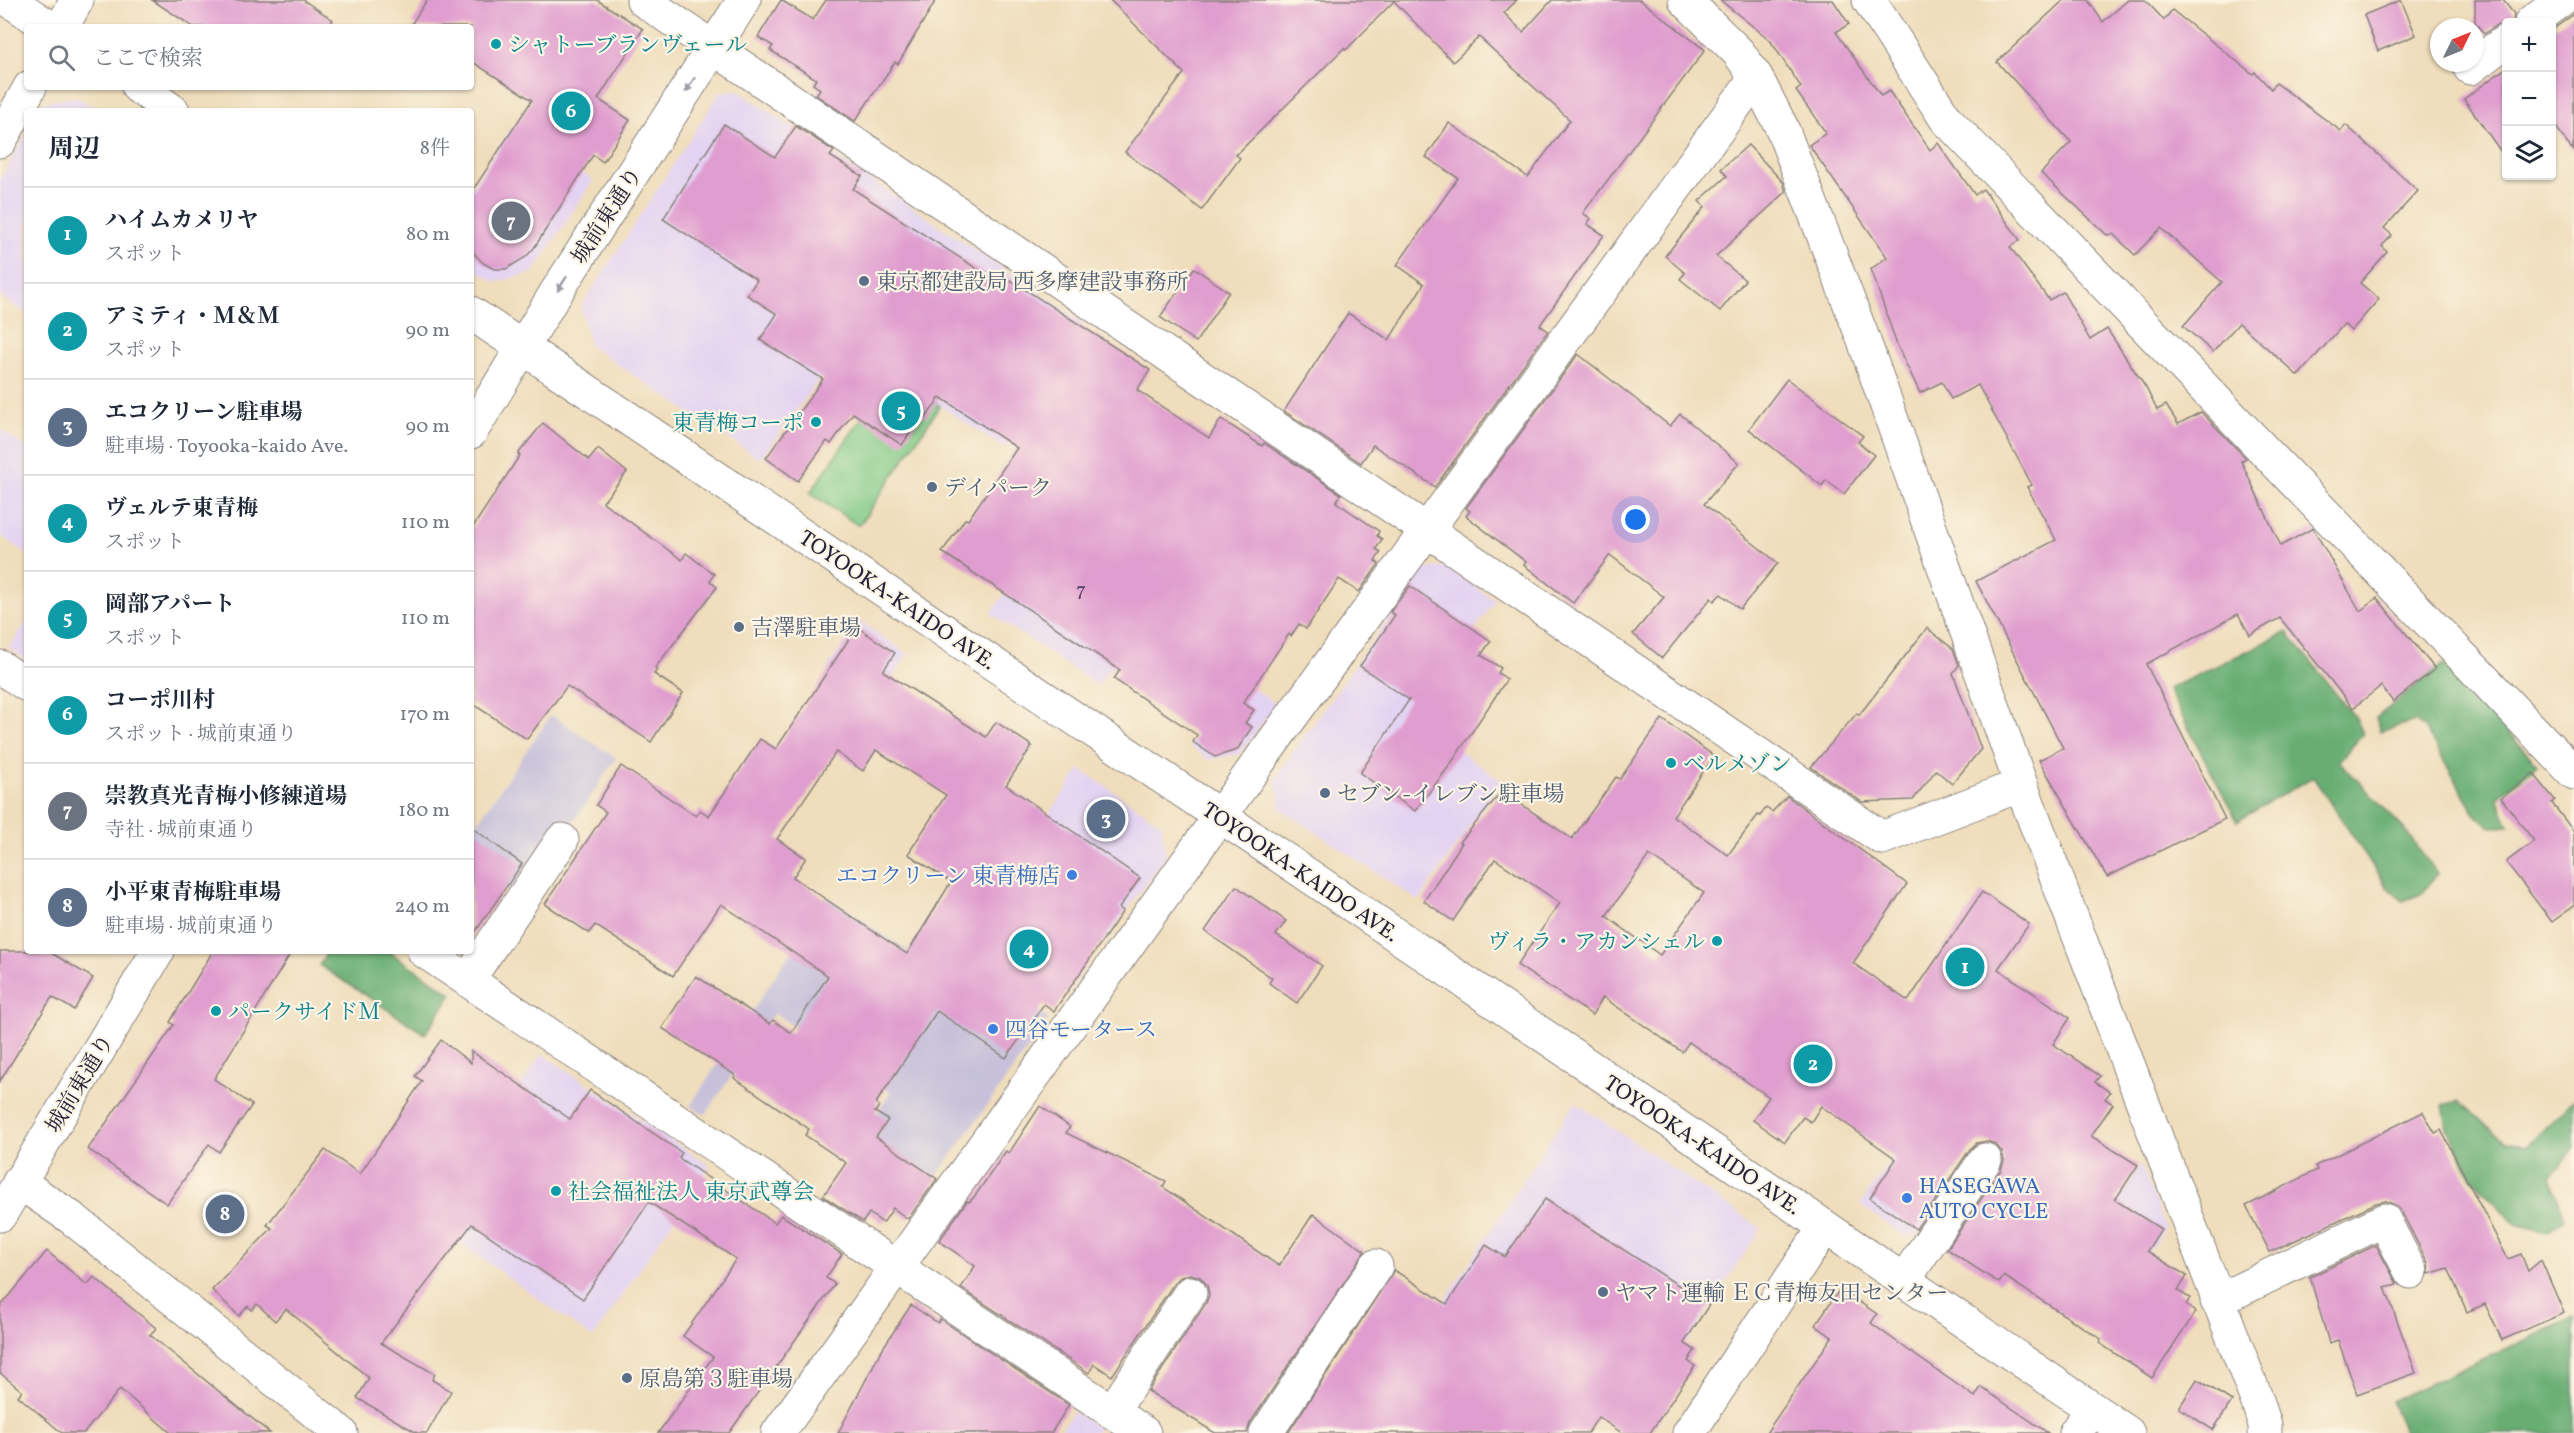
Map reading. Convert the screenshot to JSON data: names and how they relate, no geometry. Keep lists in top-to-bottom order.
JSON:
{
  "streets": {
    "street": ["城前東通り", "TOYOOKA-KAIDO AVE."]
  },
  "crossings": [
    ["城前東通り", "TOYOOKA-KAIDO AVE."]
  ],
  "one_way": ["城前東通り"],
  "places": [
    "シャトーブランヴェール",
    "東京都建設局 西多摩建設事務所",
    "東青梅コーポ",
    "デイパーク",
    "吉澤駐車場",
    "ベルメゾン",
    "セブン-イレブン駐車場",
    "エコクリーン 東青梅店",
    "ヴィラ・アカンシェル",
    "パークサイドＭ",
    "四谷モータース",
    "社会福祉法人 東京武尊会",
    "HASEGAWA AUTO CYCLE",
    "ヤマト運輸 ＥＣ青梅友田センター",
    "原島第３駐車場"
  ],
  "house_numbers": ["7"],
  "north": "top right",
  "page": {
    "map_buttons": ["+", "−"],
    "search": "ここで検索",
    "pins": [
      "6",
      "7",
      "5",
      "3",
      "4",
      "1",
      "2",
      "8"
    ],
    "heading": ["周辺", "8件"],
    "list": [
      {
        "mark": "1",
        "name": "ハイムカメリヤ",
        "note": "スポット",
        "value": "80 m"
      },
      {
        "mark": "2",
        "name": "アミティ・Ｍ＆Ｍ",
        "note": "スポット",
        "value": "90 m"
      },
      {
        "mark": "3",
        "name": "エコクリーン駐車場",
        "note": "駐車場 · Toyooka-kaido Ave.",
        "value": "90 m"
      },
      {
        "mark": "4",
        "name": "ヴェルテ東青梅",
        "note": "スポット",
        "value": "110 m"
      },
      {
        "mark": "5",
        "name": "岡部アパート",
        "note": "スポット",
        "value": "110 m"
      },
      {
        "mark": "6",
        "name": "コーポ川村",
        "note": "スポット · 城前東通り",
        "value": "170 m"
      },
      {
        "mark": "7",
        "name": "崇教真光青梅小修練道場",
        "note": "寺社 · 城前東通り",
        "value": "180 m"
      },
      {
        "mark": "8",
        "name": "小平東青梅駐車場",
        "note": "駐車場 · 城前東通り",
        "value": "240 m"
      }
    ]
  }
}
